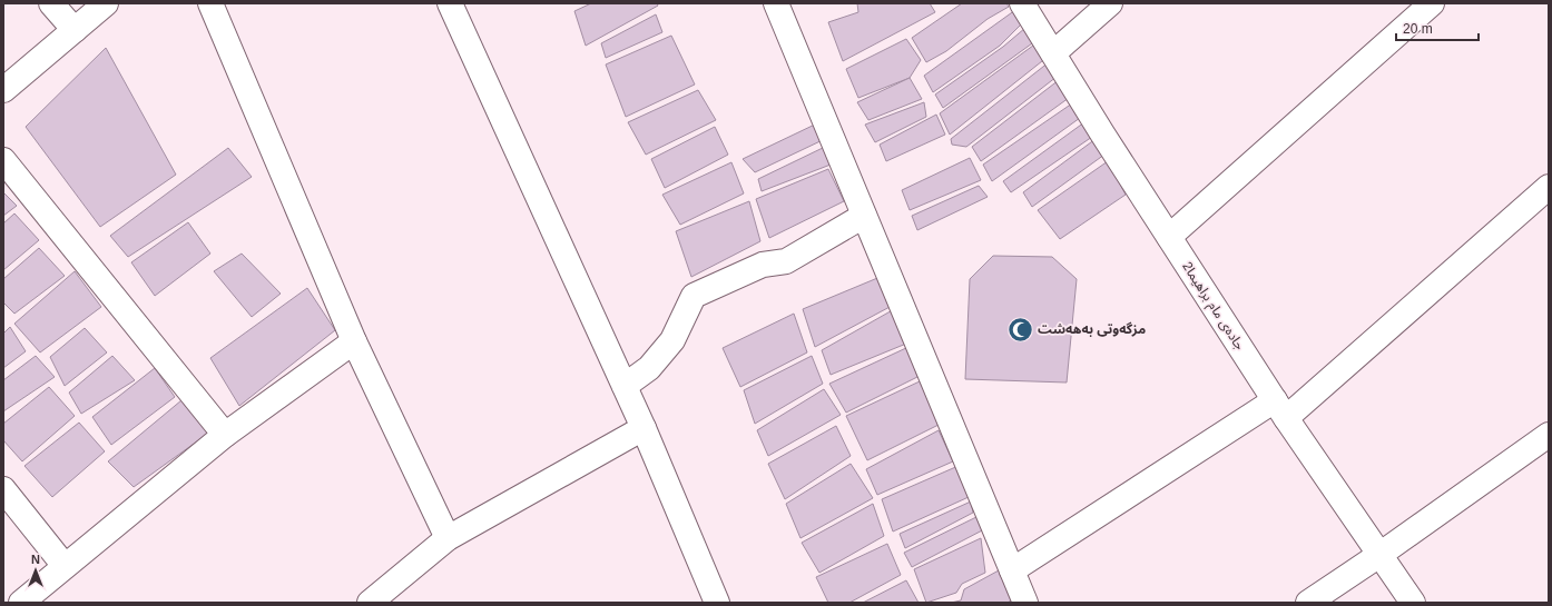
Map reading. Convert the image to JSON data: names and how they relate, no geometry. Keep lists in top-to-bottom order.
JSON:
{
  "streets": {
    "street": ["جادەی مام براهیما2"]
  },
  "places": {
    "mosque": ["مزگەوتی بەهەشت"]
  },
  "scale_bar": "20 m",
  "north": "top"
}
